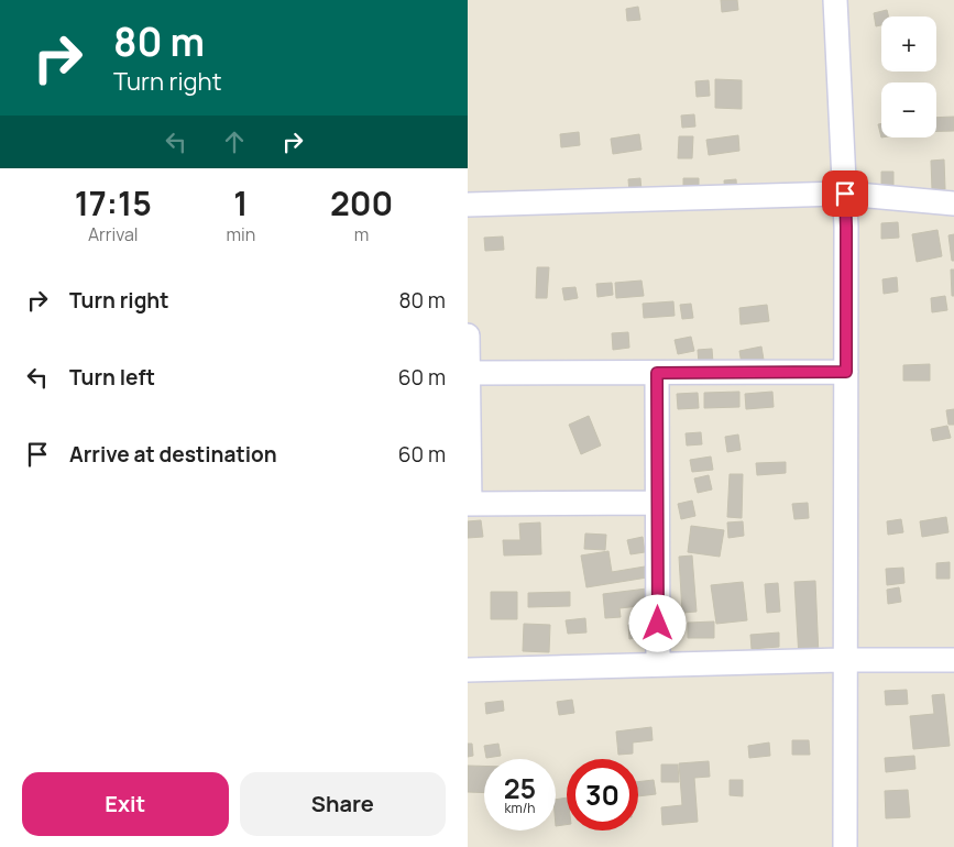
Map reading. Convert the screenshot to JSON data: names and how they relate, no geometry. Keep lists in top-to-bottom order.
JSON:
{
  "page": {
    "turn": ["80 m", "Turn right"],
    "map_buttons": ["+", "−"],
    "eta": [
      "17:15",
      "Arrival",
      "1",
      "min",
      "200",
      "m"
    ],
    "list": [
      {
        "name": "Turn right",
        "value": "80 m"
      },
      {
        "name": "Turn left",
        "value": "60 m"
      },
      {
        "name": "Arrive at destination",
        "value": "60 m"
      }
    ],
    "speed": "25 km/h",
    "limit": "30",
    "buttons": ["Exit", "Share"]
  }
}
